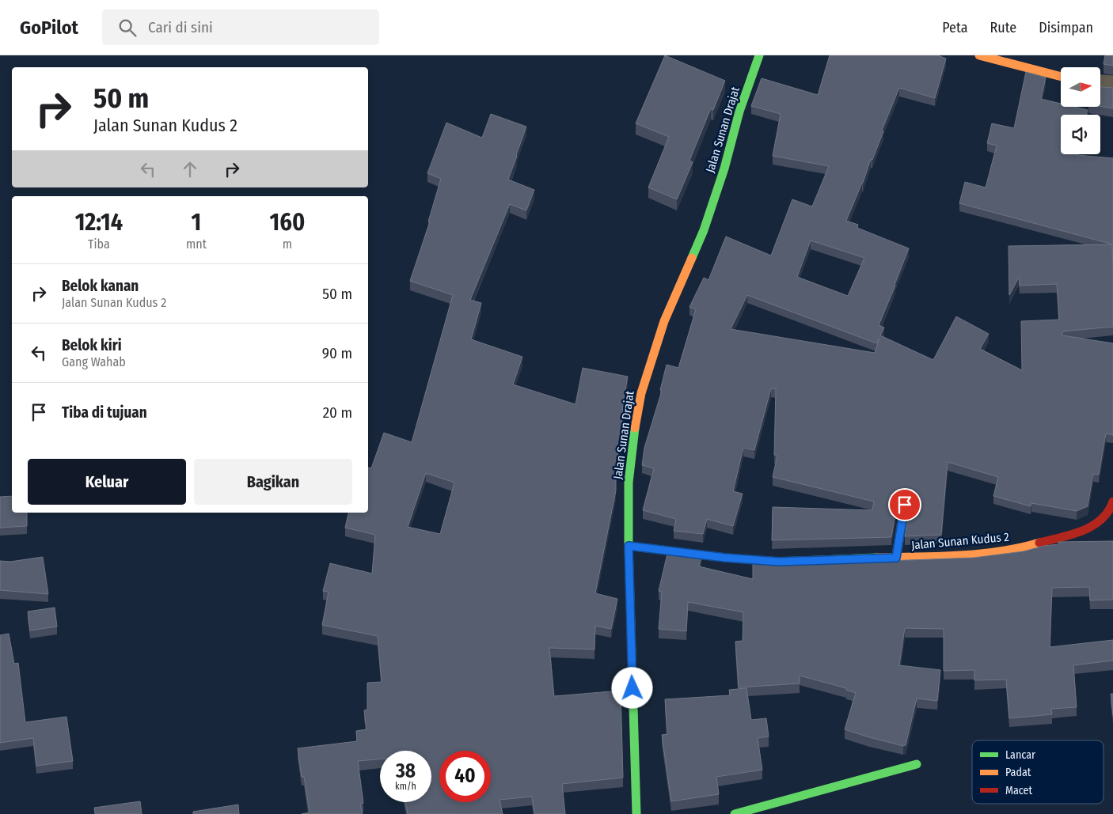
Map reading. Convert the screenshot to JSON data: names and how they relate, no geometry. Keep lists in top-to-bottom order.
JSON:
{
  "streets": {
    "street": ["Jalan Sunan Drajat", "Jalan Sunan Kudus 2"]
  },
  "crossings": [
    ["Jalan Sunan Drajat", "Jalan Sunan Kudus 2"]
  ],
  "legend": ["Lancar", "Padat", "Macet"],
  "north": "right",
  "page": {
    "header": "GoPilot",
    "search": "Cari di sini",
    "nav": ["Peta", "Rute", "Disimpan"],
    "turn": ["50 m", "Jalan Sunan Kudus 2"],
    "eta": [
      "12:14",
      "Tiba",
      "1",
      "mnt",
      "160",
      "m"
    ],
    "list": [
      {
        "name": "Belok kanan",
        "note": "Jalan Sunan Kudus 2",
        "value": "50 m"
      },
      {
        "name": "Belok kiri",
        "note": "Gang Wahab",
        "value": "90 m"
      },
      {
        "name": "Tiba di tujuan",
        "value": "20 m"
      }
    ],
    "buttons": ["Keluar", "Bagikan"],
    "speed": "38 km/h",
    "limit": "40"
  }
}
